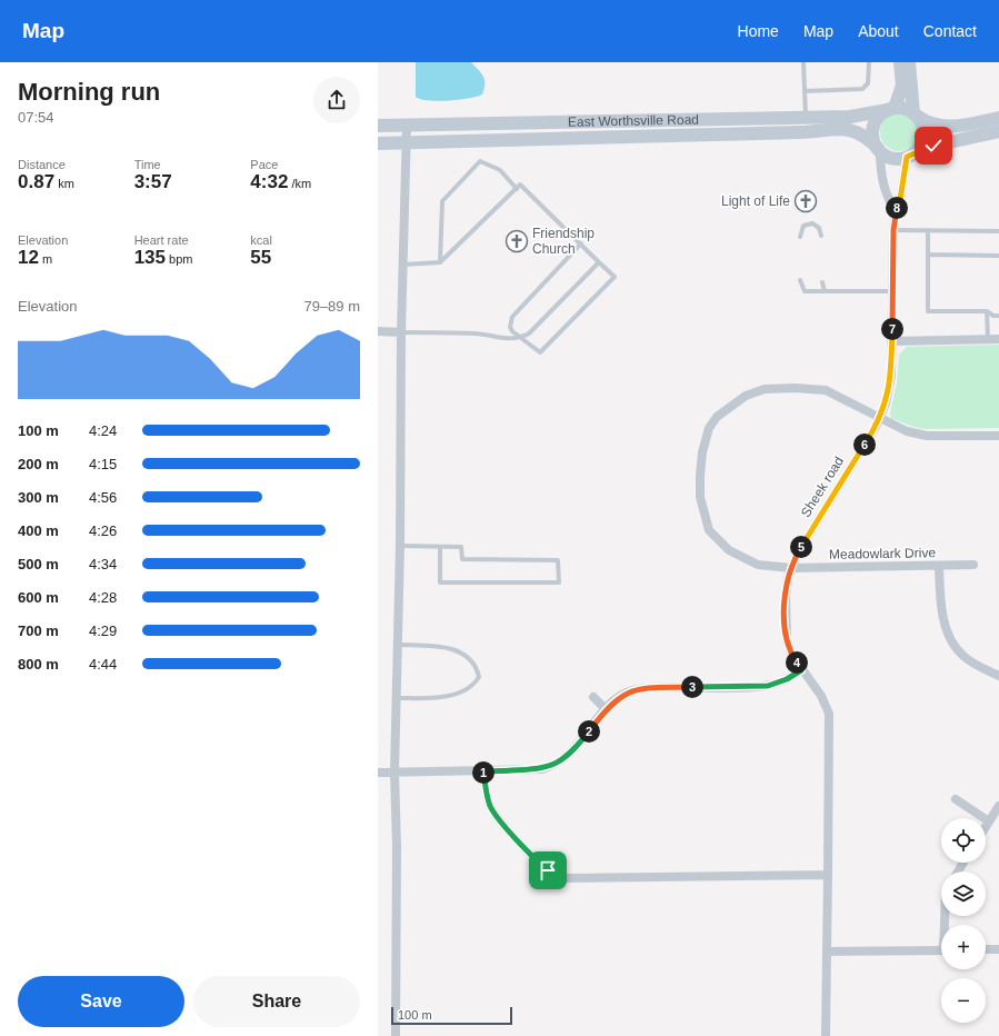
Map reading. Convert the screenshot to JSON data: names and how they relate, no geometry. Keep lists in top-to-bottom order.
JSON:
{
  "streets": {
    "main road": ["East Worthsville Road"],
    "street": ["Sheek road", "Meadowlark Drive"]
  },
  "crossings": [
    ["East Worthsville Road", "Sheek road"],
    ["Sheek road", "Meadowlark Drive"]
  ],
  "places": {
    "church": ["Light of Life", "Friendship Church"]
  },
  "scale_bar": "100 m",
  "page": {
    "header": "Map",
    "nav": [
      "Home",
      "Map",
      "About",
      "Contact"
    ],
    "heading": ["Morning run", "07:54"],
    "stats": [
      ["Distance", "0.87 km"],
      ["Time", "3:57"],
      ["Pace", "4:32 /km"],
      ["Elevation", "12 m"],
      ["Heart rate", "135 bpm"],
      ["kcal", "55"]
    ],
    "pins": [
      "8",
      "7",
      "6",
      "5",
      "4",
      "3",
      "2",
      "1"
    ],
    "chart": ["Elevation", "79–89 m"],
    "list": [
      {
        "name": "100 m",
        "note": "4:24"
      },
      {
        "name": "200 m",
        "note": "4:15"
      },
      {
        "name": "300 m",
        "note": "4:56"
      },
      {
        "name": "400 m",
        "note": "4:26"
      },
      {
        "name": "500 m",
        "note": "4:34"
      },
      {
        "name": "600 m",
        "note": "4:28"
      },
      {
        "name": "700 m",
        "note": "4:29"
      },
      {
        "name": "800 m",
        "note": "4:44"
      }
    ],
    "map_buttons": ["+", "−"],
    "buttons": ["Save", "Share"],
    "scale": "100 m"
  }
}
